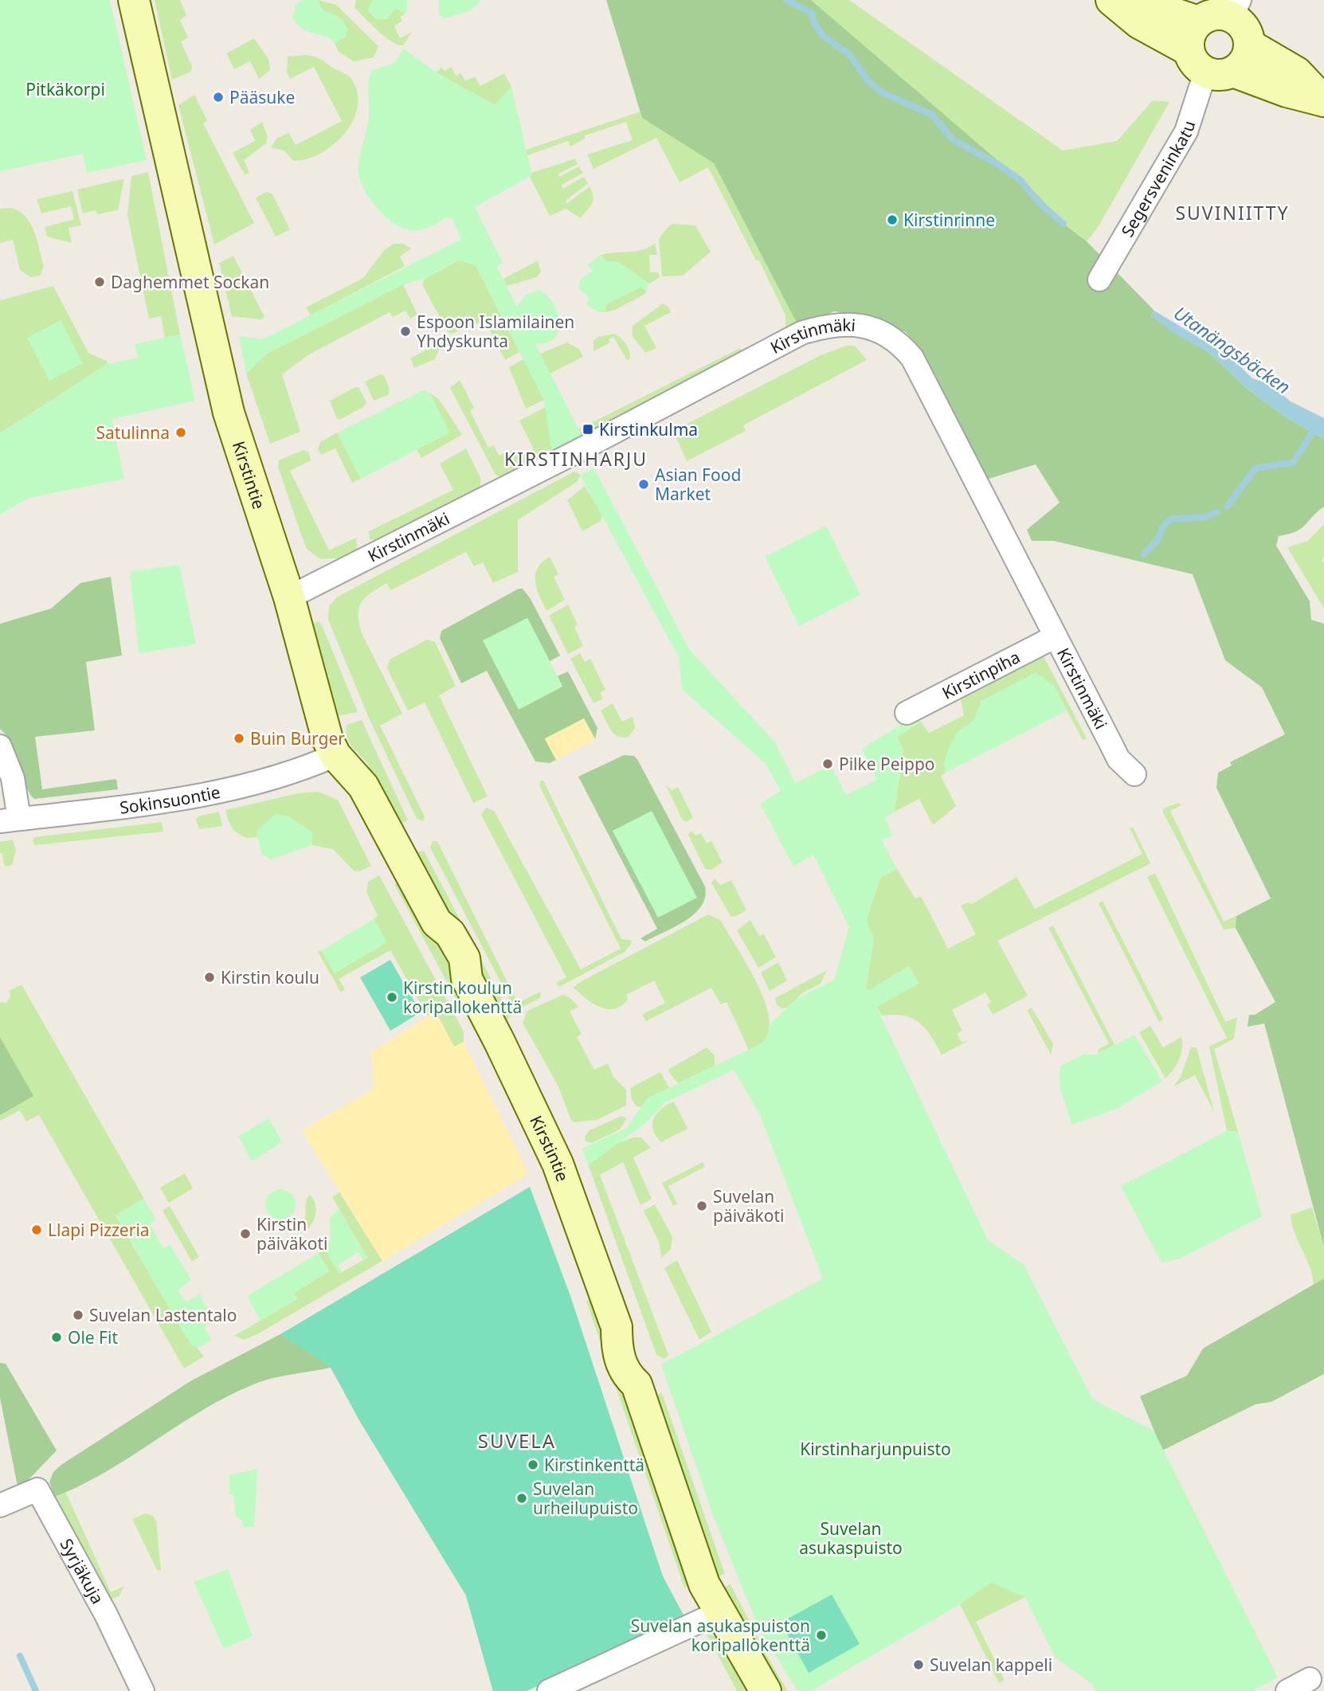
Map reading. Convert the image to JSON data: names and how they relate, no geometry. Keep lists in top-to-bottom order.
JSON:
{
  "streets": {
    "street": [
      "Segersveninkatu",
      "Kirstinmäki",
      "Kirstintie",
      "Kirstinpiha",
      "Sokinsuontie",
      "Syrjäkuja"
    ]
  },
  "crossings": [
    ["Kirstinmäki", "Kirstintie"],
    ["Kirstinmäki", "Kirstinpiha"],
    ["Kirstintie", "Sokinsuontie"]
  ],
  "districts": ["SUVINIITTY", "KIRSTINHARJU", "SUVELA"],
  "water": ["Utanängsbäcken"],
  "parks": ["Pitkäkorpi", "Kirstinharjunpuisto", "Suvelan asukaspuisto"],
  "places": {
    "other": [
      "Pääsuke",
      "Kirstinrinne",
      "Daghemmet Sockan",
      "Espoon Islamilainen Yhdyskunta",
      "Satulinna",
      "Asian Food Market",
      "Buin Burger",
      "Pilke Peippo",
      "Kirstin koulu",
      "Kirstin koulun koripallokenttä",
      "Suvelan päiväkoti",
      "Llapi Pizzeria",
      "Kirstin päiväkoti",
      "Suvelan Lastentalo",
      "Ole Fit",
      "Kirstinkenttä",
      "Suvelan urheilupuisto",
      "Suvelan asukaspuiston koripallokenttä",
      "Suvelan kappeli"
    ],
    "transit": ["Kirstinkulma"]
  }
}
